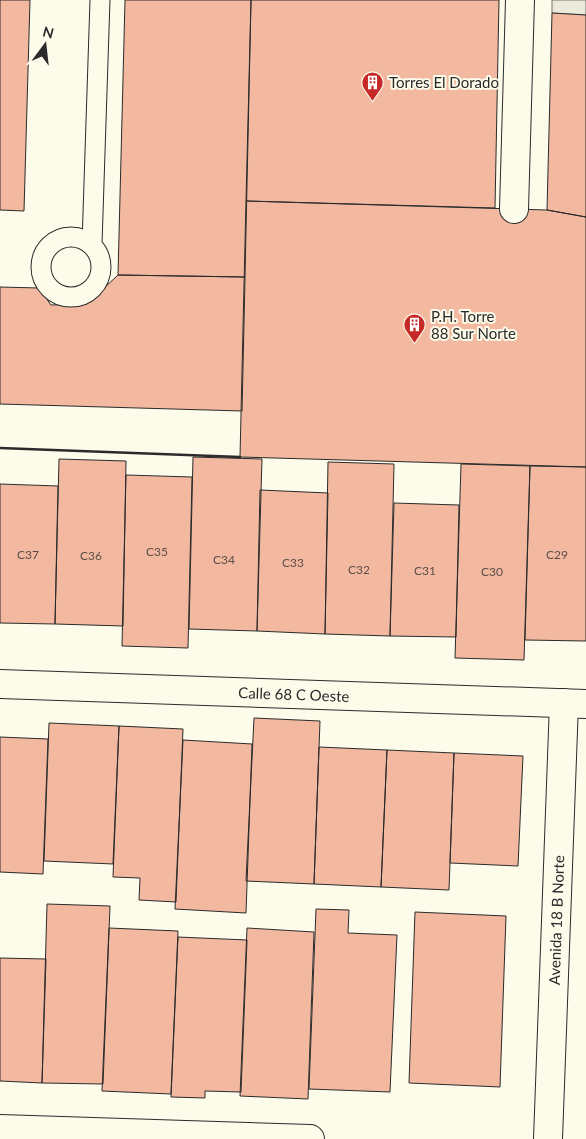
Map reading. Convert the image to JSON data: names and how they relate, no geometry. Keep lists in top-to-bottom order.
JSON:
{
  "streets": {
    "street": ["Calle 68 C Oeste", "Avenida 18 B Norte"]
  },
  "crossings": [
    ["Calle 68 C Oeste", "Avenida 18 B Norte"]
  ],
  "places": {
    "building": ["Torres El Dorado", "P.H. Torre 88 Sur Norte"]
  },
  "house_numbers": [
    "C35",
    "C37",
    "C29",
    "C36",
    "C34",
    "C33",
    "C32",
    "C31",
    "C30"
  ],
  "north": "top"
}
